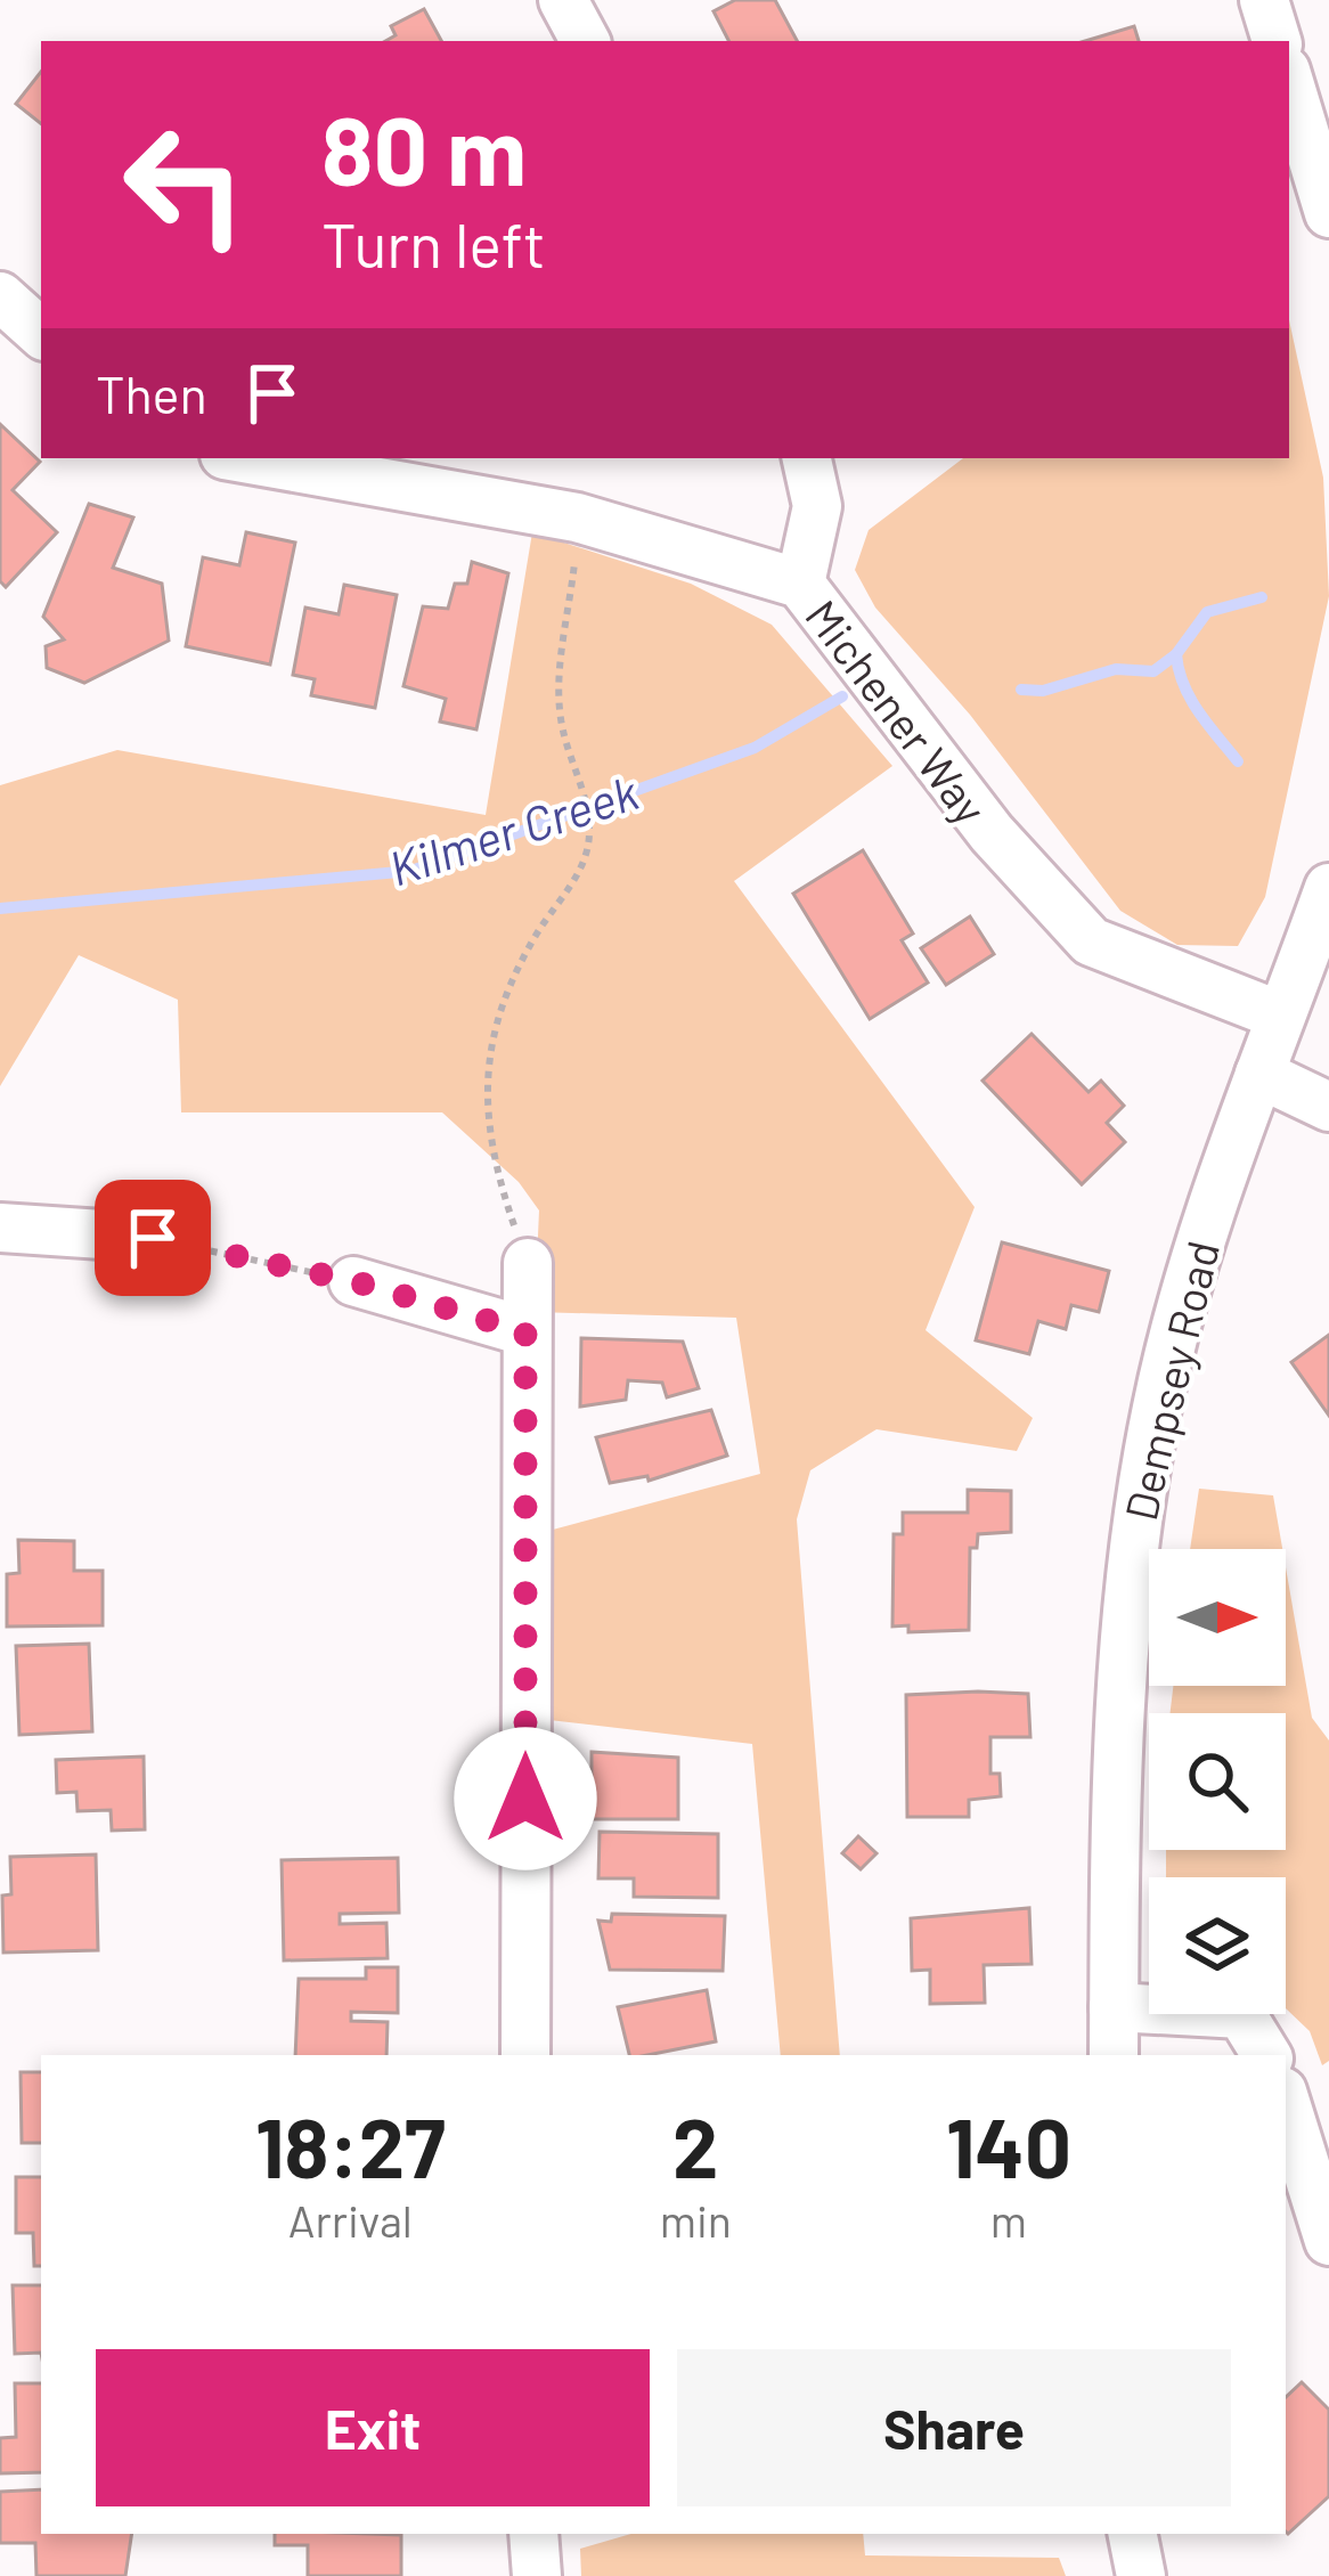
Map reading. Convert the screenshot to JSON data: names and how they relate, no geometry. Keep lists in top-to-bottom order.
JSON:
{
  "streets": {
    "street": ["Michener Way", "Dempsey Road"]
  },
  "crossings": [
    ["Michener Way", "Dempsey Road"]
  ],
  "water": ["Kilmer Creek"],
  "north": "right",
  "page": {
    "turn": ["80 m", "Turn left"],
    "then": "Then",
    "eta": [
      "18:27",
      "Arrival",
      "2",
      "min",
      "140",
      "m"
    ],
    "buttons": ["Exit", "Share"]
  }
}
